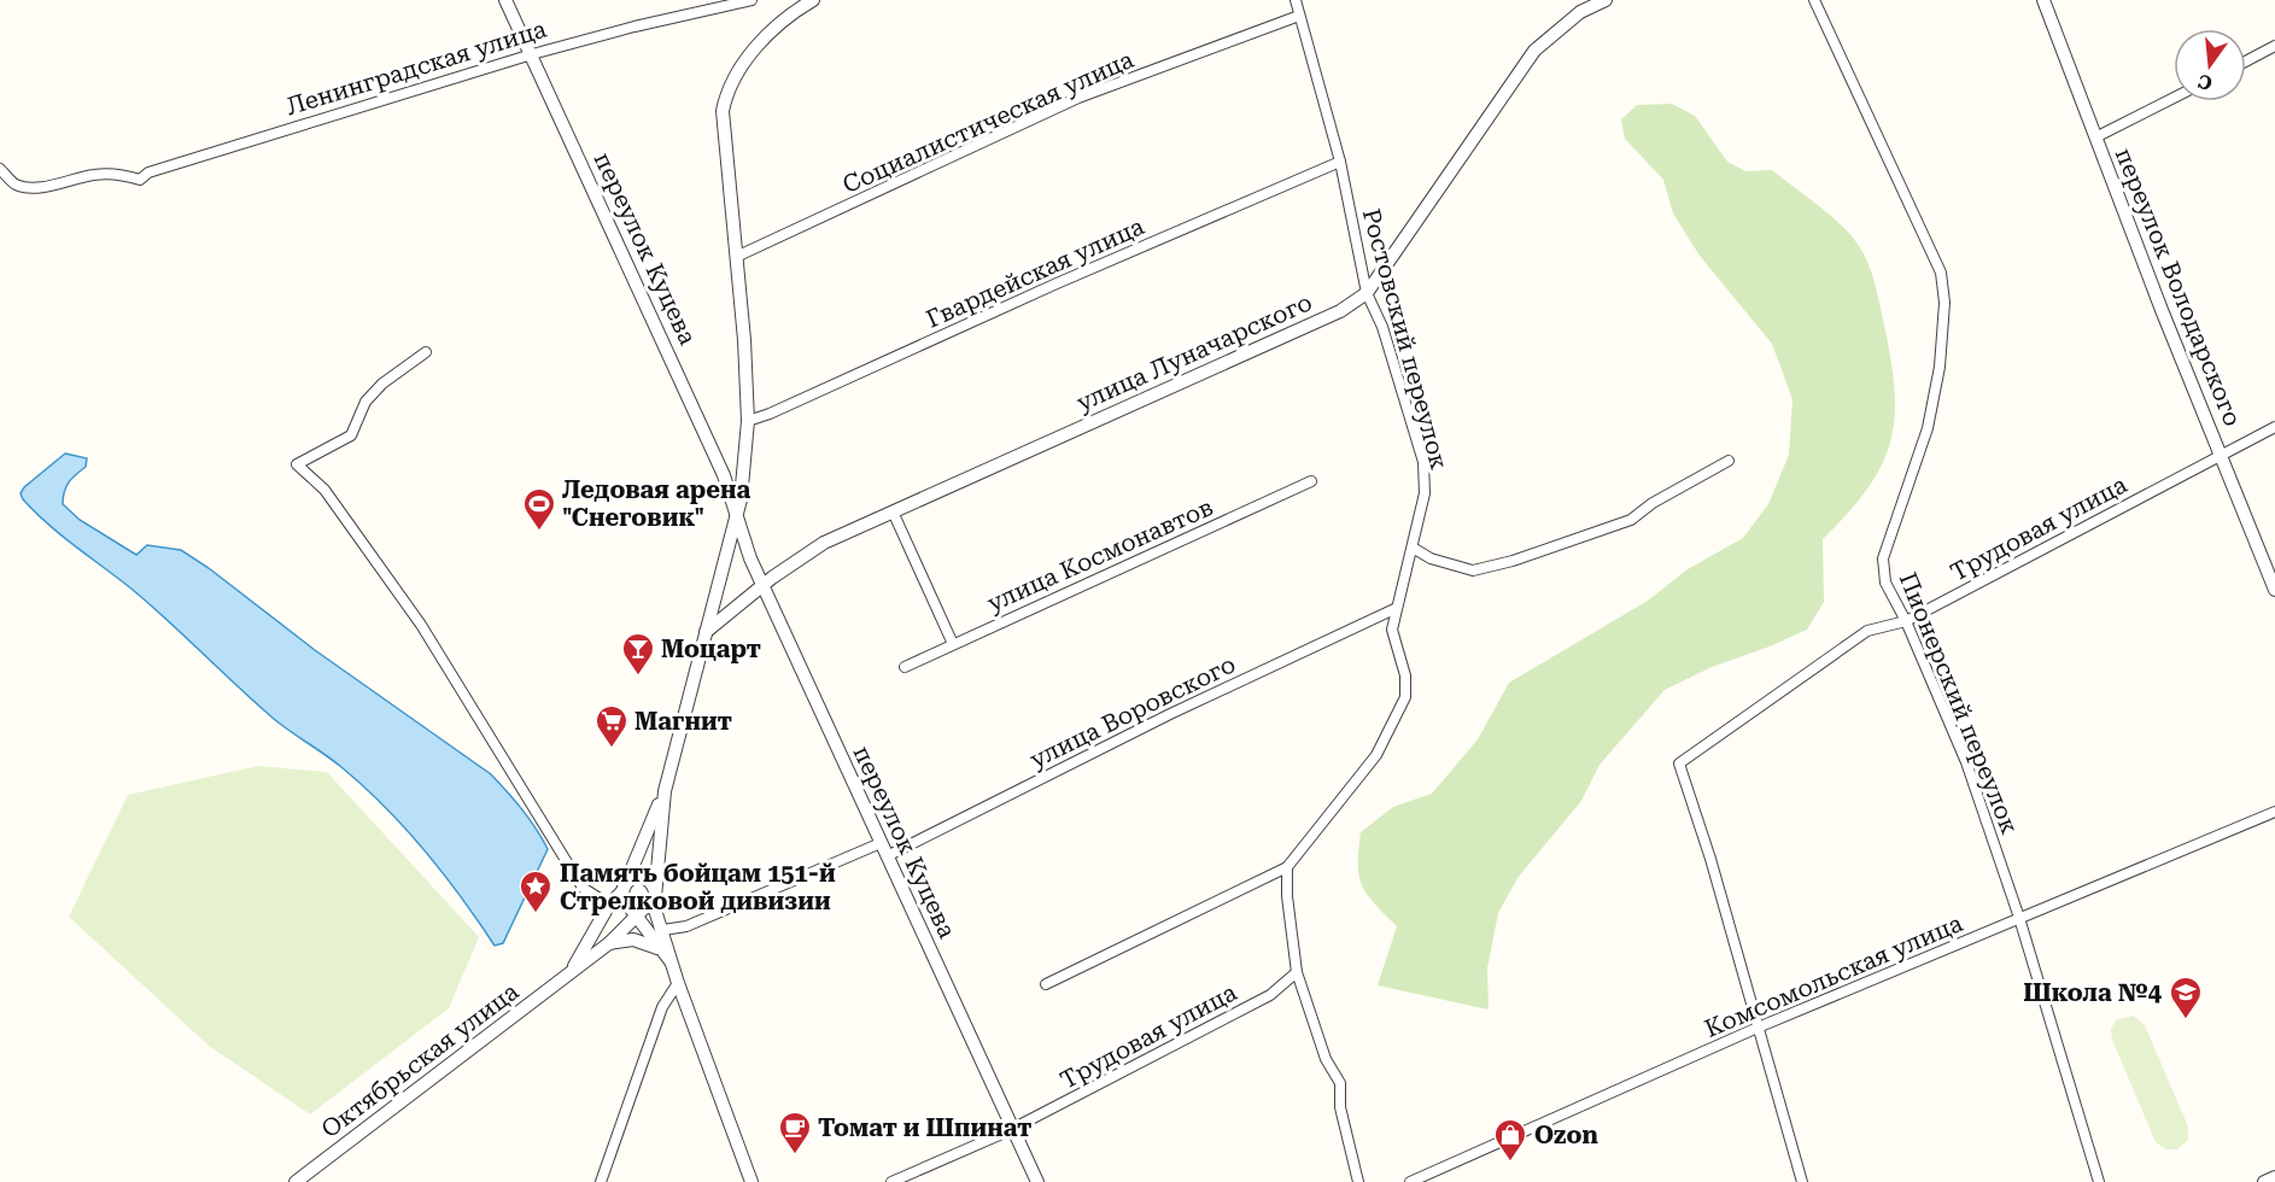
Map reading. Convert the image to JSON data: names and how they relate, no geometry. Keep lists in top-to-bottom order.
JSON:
{
  "streets": {
    "street": [
      "Ленинградская улица",
      "Социалистическая улица",
      "переулок Куцева",
      "Гвардейская улица",
      "переулок Володарского",
      "Ростовский переулок",
      "улица Луначарского",
      "Трудовая улица",
      "улица Космонавтов",
      "Пионерский переулок",
      "улица Воровского",
      "Комсомольская улица",
      "Октябрьская улица"
    ]
  },
  "crossings": [
    ["Ленинградская улица", "переулок Куцева"],
    ["Социалистическая улица", "переулок Куцева"],
    ["Социалистическая улица", "Ростовский переулок"],
    ["переулок Куцева", "Гвардейская улица"],
    ["переулок Куцева", "улица Луначарского"],
    ["переулок Куцева", "Трудовая улица"],
    ["переулок Куцева", "улица Воровского"],
    ["Гвардейская улица", "Ростовский переулок"],
    ["переулок Володарского", "Трудовая улица"],
    ["Ростовский переулок", "улица Луначарского"],
    ["Ростовский переулок", "улица Воровского"],
    ["Трудовая улица", "Пионерский переулок"],
    ["Трудовая улица", "Комсомольская улица"],
    ["Пионерский переулок", "Комсомольская улица"]
  ],
  "places": {
    "sports": ["Ледовая арена \"Снеговик\""],
    "bar": ["Моцарт"],
    "supermarket": ["Магнит"],
    "place": ["Память бойцам 151-й Стрелковой дивизии"],
    "school or university": ["Школа №4"],
    "cafe": ["Томат и Шпинат"],
    "shop": ["Ozon"]
  },
  "north": "bottom"
}
